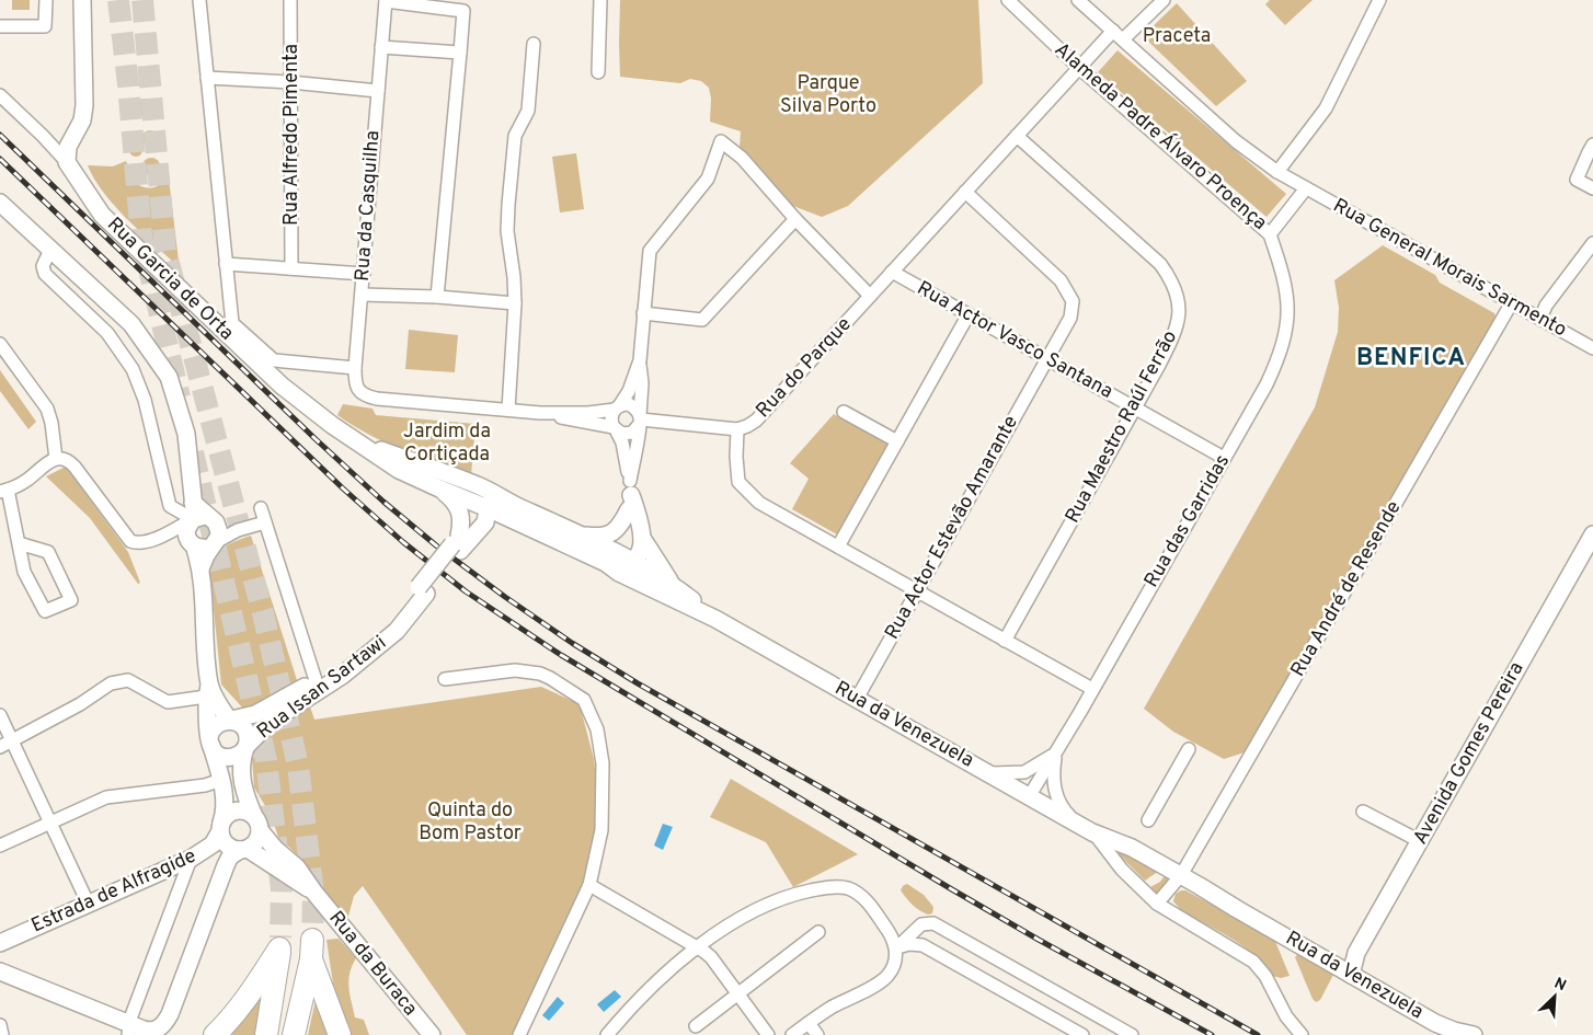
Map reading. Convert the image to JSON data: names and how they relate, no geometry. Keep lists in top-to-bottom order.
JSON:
{
  "streets": {
    "street": [
      "Rua Alfredo Pimenta",
      "Alameda Padre Álvaro Proença",
      "Rua da Casquilha",
      "Rua General Morais Sarmento",
      "Rua Garcia de Orta",
      "Rua Actor Vasco Santana",
      "Rua do Parque",
      "Rua Maestro Raúl Ferrão",
      "Rua das Garridas",
      "Rua Actor Estevão Amarante",
      "Rua André de Resende",
      "Rua Issan Sartawi",
      "Rua da Venezuela",
      "Avenida Gomes Pereira",
      "Estrada de Alfragide",
      "Rua da Buraca"
    ]
  },
  "crossings": [
    ["Alameda Padre Álvaro Proença", "Rua General Morais Sarmento"],
    ["Alameda Padre Álvaro Proença", "Rua do Parque"],
    ["Alameda Padre Álvaro Proença", "Rua das Garridas"],
    ["Rua General Morais Sarmento", "Rua André de Resende"],
    ["Rua Garcia de Orta", "Rua Issan Sartawi"],
    ["Rua Garcia de Orta", "Rua da Venezuela"],
    ["Rua Actor Vasco Santana", "Rua do Parque"],
    ["Rua Actor Vasco Santana", "Rua Maestro Raúl Ferrão"],
    ["Rua Actor Vasco Santana", "Rua das Garridas"],
    ["Rua Actor Vasco Santana", "Rua Actor Estevão Amarante"],
    ["Rua do Parque", "Rua Maestro Raúl Ferrão"],
    ["Rua do Parque", "Rua das Garridas"],
    ["Rua do Parque", "Rua Actor Estevão Amarante"],
    ["Rua das Garridas", "Rua da Venezuela"],
    ["Rua Actor Estevão Amarante", "Rua da Venezuela"],
    ["Rua André de Resende", "Rua da Venezuela"],
    ["Rua Issan Sartawi", "Rua da Venezuela"],
    ["Rua Issan Sartawi", "Rua da Buraca"],
    ["Rua da Venezuela", "Avenida Gomes Pereira"],
    ["Estrada de Alfragide", "Rua da Buraca"]
  ],
  "districts": ["BENFICA"],
  "parks": [
    "Praceta",
    "Parque Silva Porto",
    "Jardim da Cortiçada",
    "Quinta do Bom Pastor"
  ],
  "north": "top right"
}
